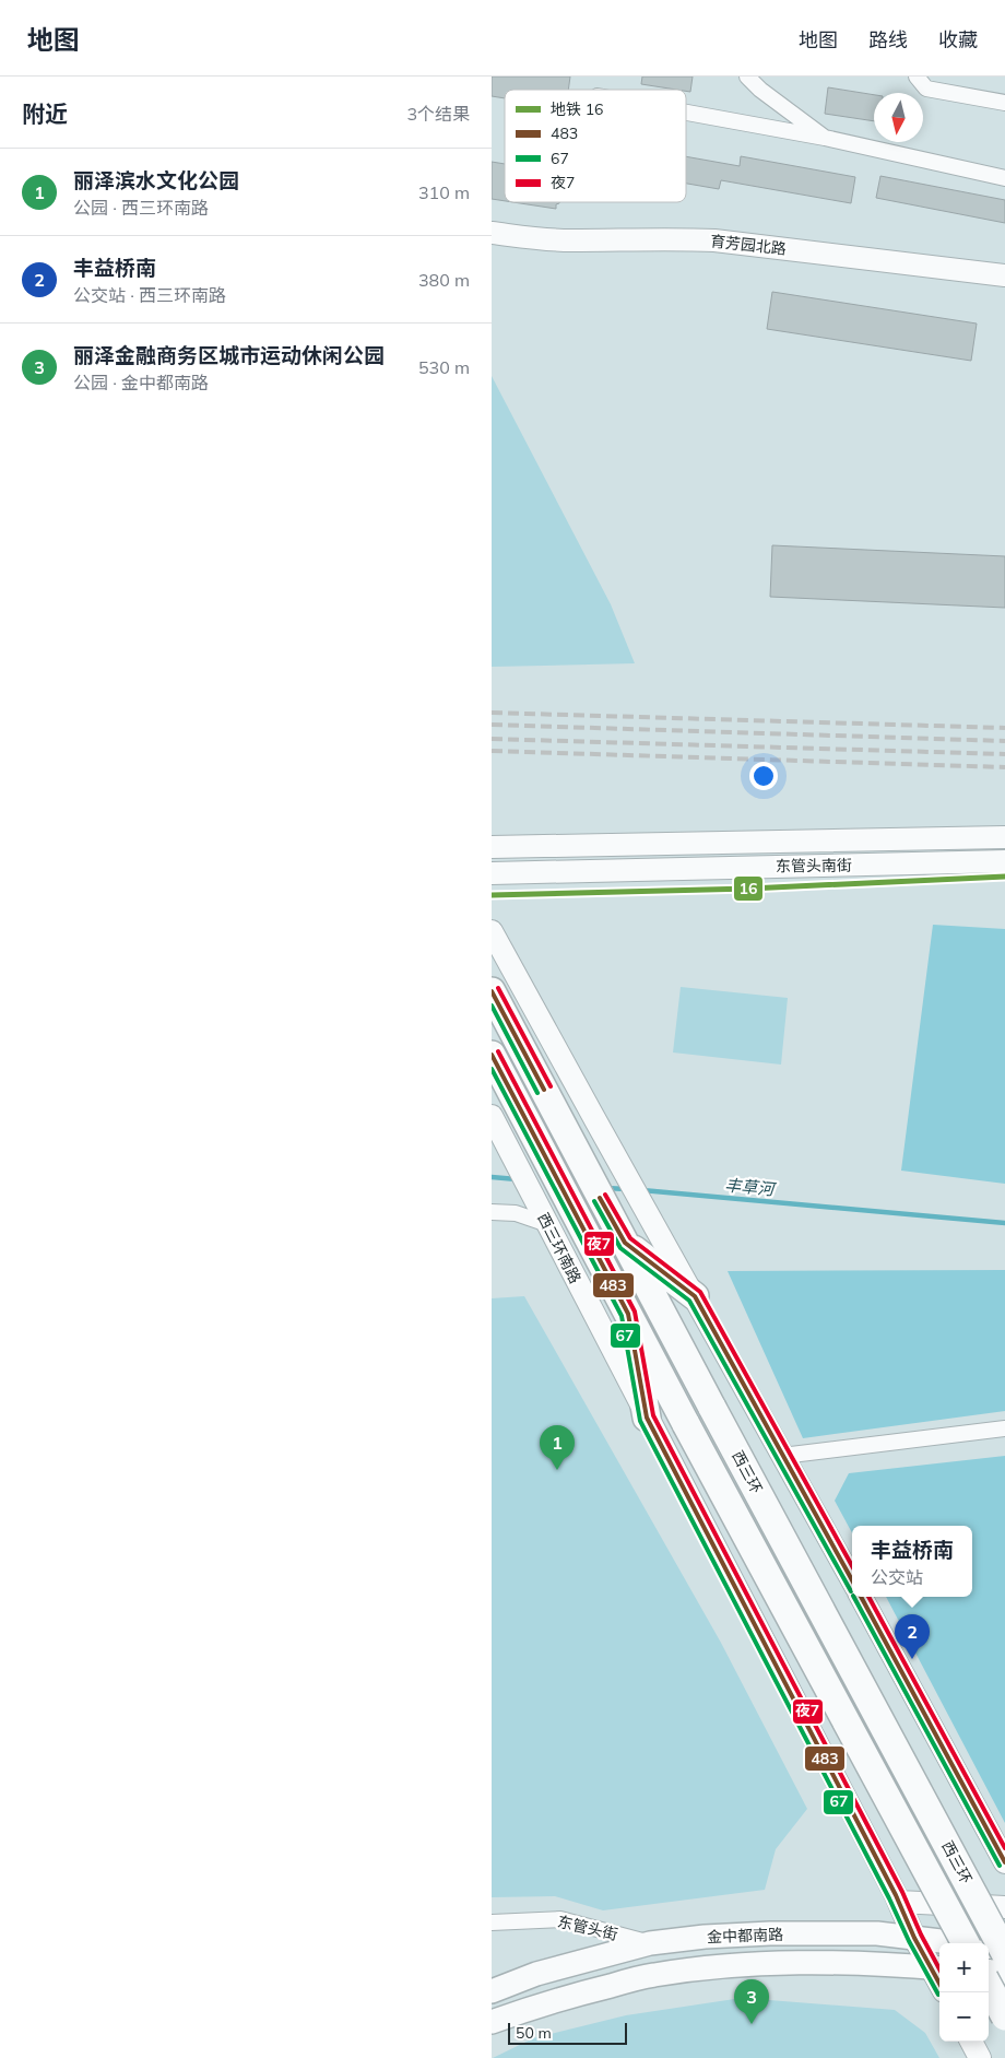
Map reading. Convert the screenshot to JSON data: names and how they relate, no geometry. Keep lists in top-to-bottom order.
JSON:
{
  "streets": {
    "highway": ["西三环"],
    "main road": ["金中都南路"],
    "street": [
      "育芳园北路",
      "东管头南街",
      "西三环南路",
      "东管头街"
    ]
  },
  "crossings": [
    ["西三环南路", "金中都南路"],
    ["西三环", "金中都南路"],
    ["东管头街", "金中都南路"]
  ],
  "water": ["丰草河"],
  "lines": [
    "metro line 16",
    "transit line 夜7",
    "transit line 483",
    "transit line 67"
  ],
  "legend": [
    "地铁 16",
    "483",
    "67",
    "夜7"
  ],
  "scale_bar": "50 m",
  "north": "bottom",
  "page": {
    "header": "地图",
    "nav": ["地图", "路线", "收藏"],
    "heading": ["附近", "3个结果"],
    "list": [
      {
        "mark": "1",
        "name": "丽泽滨水文化公园",
        "note": "公园 · 西三环南路",
        "value": "310 m"
      },
      {
        "mark": "2",
        "name": "丰益桥南",
        "note": "公交站 · 西三环南路",
        "value": "380 m"
      },
      {
        "mark": "3",
        "name": "丽泽金融商务区城市运动休闲公园",
        "note": "公园 · 金中都南路",
        "value": "530 m"
      }
    ],
    "pins": ["1", "2", "3"],
    "popup": ["丰益桥南", "公交站"],
    "map_buttons": ["+", "−"],
    "scale": "50 m"
  }
}
